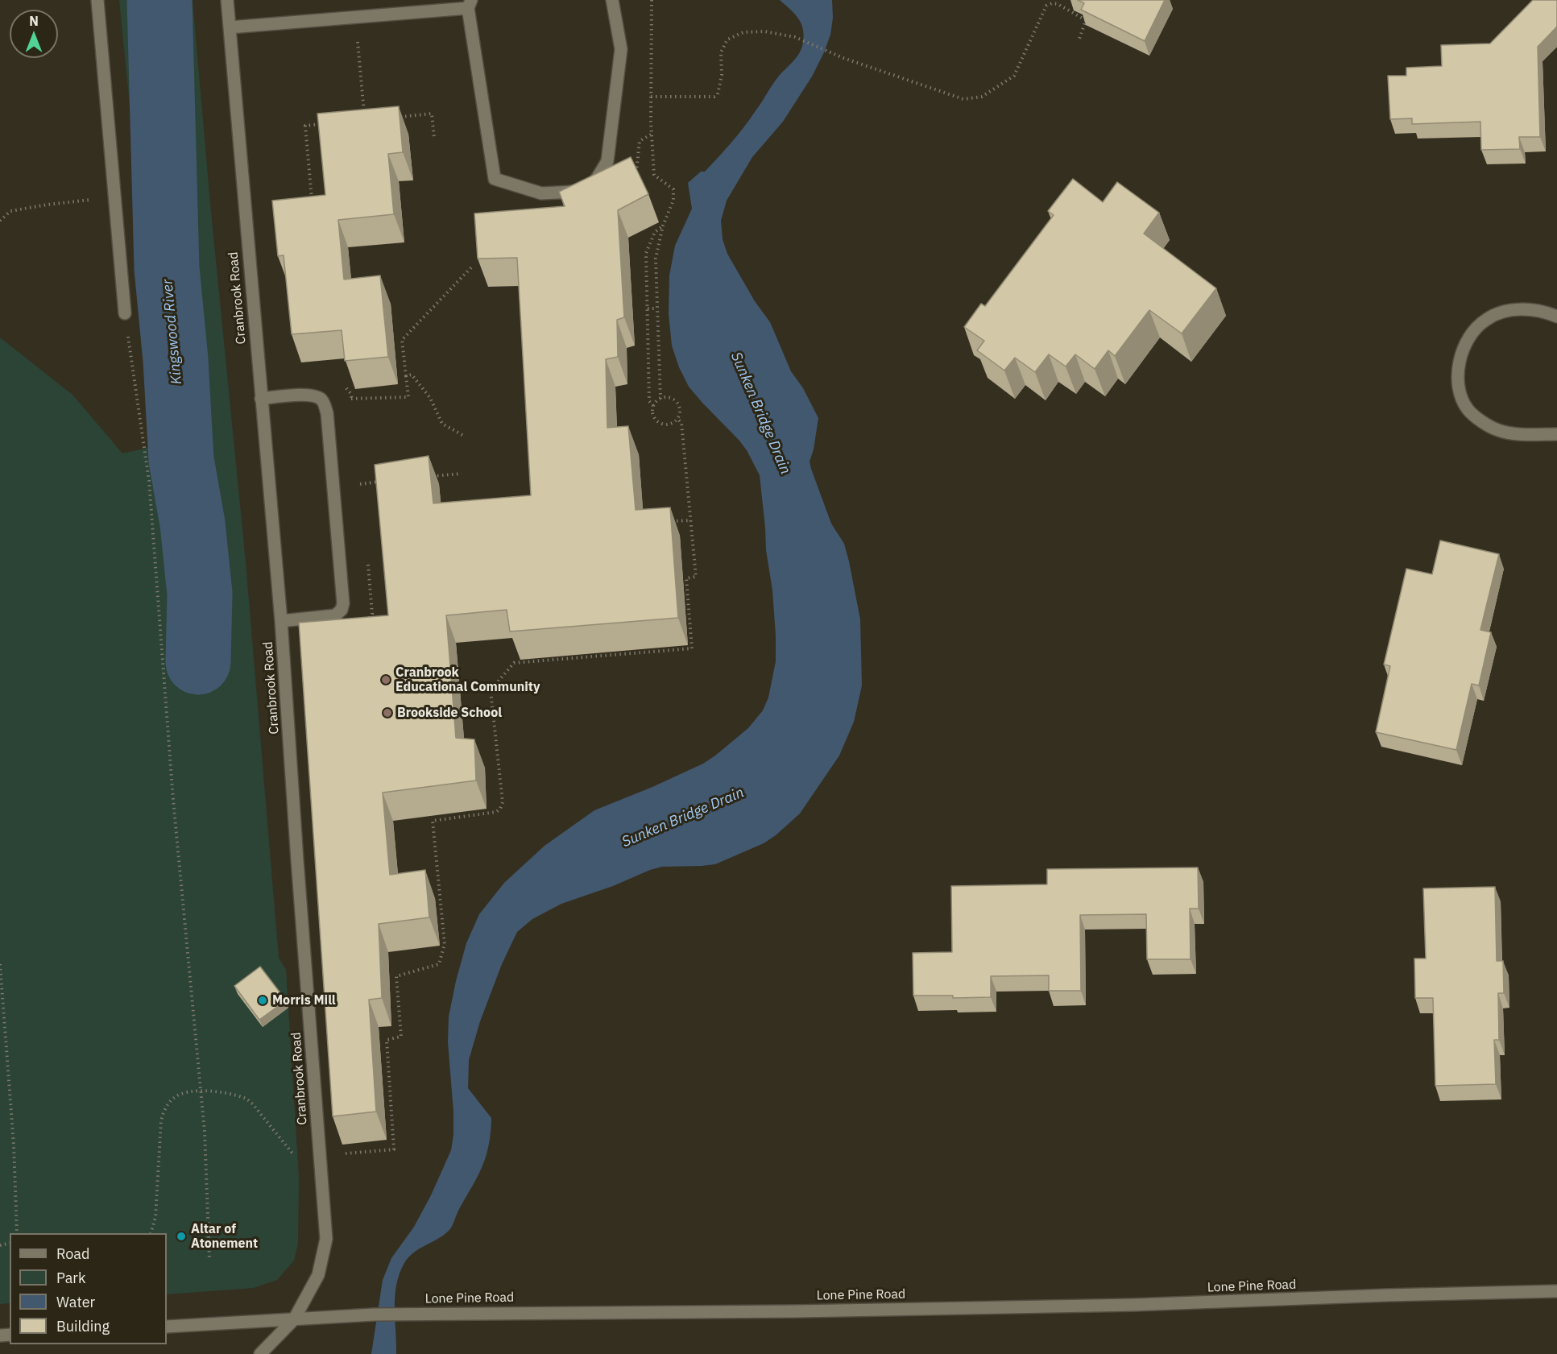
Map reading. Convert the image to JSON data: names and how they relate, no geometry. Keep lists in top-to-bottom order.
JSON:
{
  "streets": {
    "street": ["Cranbrook Road", "Lone Pine Road"]
  },
  "crossings": [
    ["Cranbrook Road", "Lone Pine Road"]
  ],
  "water": ["Kingswood River", "Sunken Bridge Drain"],
  "places": [
    "Cranbrook Educational Community",
    "Brookside School",
    "Morris Mill",
    "Altar of Atonement"
  ],
  "legend": [
    "Road",
    "Park",
    "Water",
    "Building"
  ],
  "north": "top"
}
